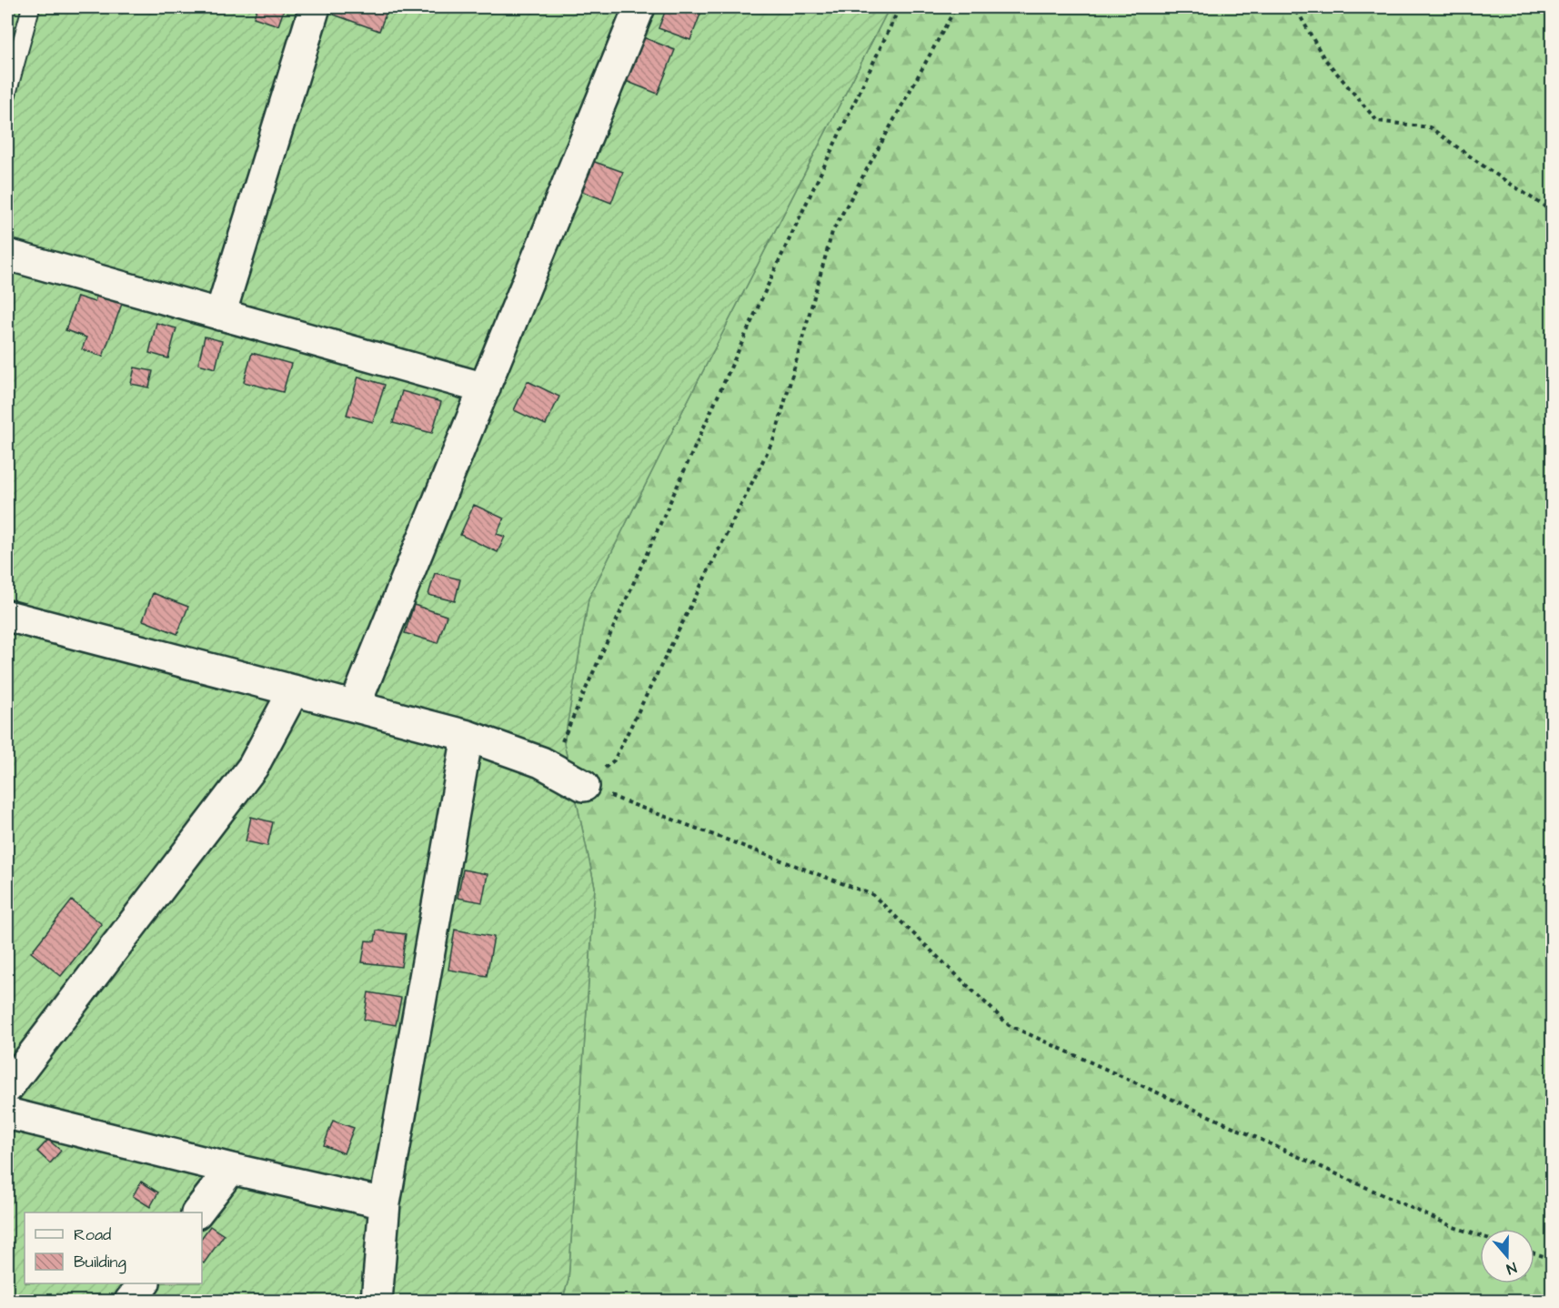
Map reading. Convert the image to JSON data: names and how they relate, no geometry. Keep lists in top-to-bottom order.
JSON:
{
  "legend": ["Road", "Building"],
  "north": "bottom"
}
